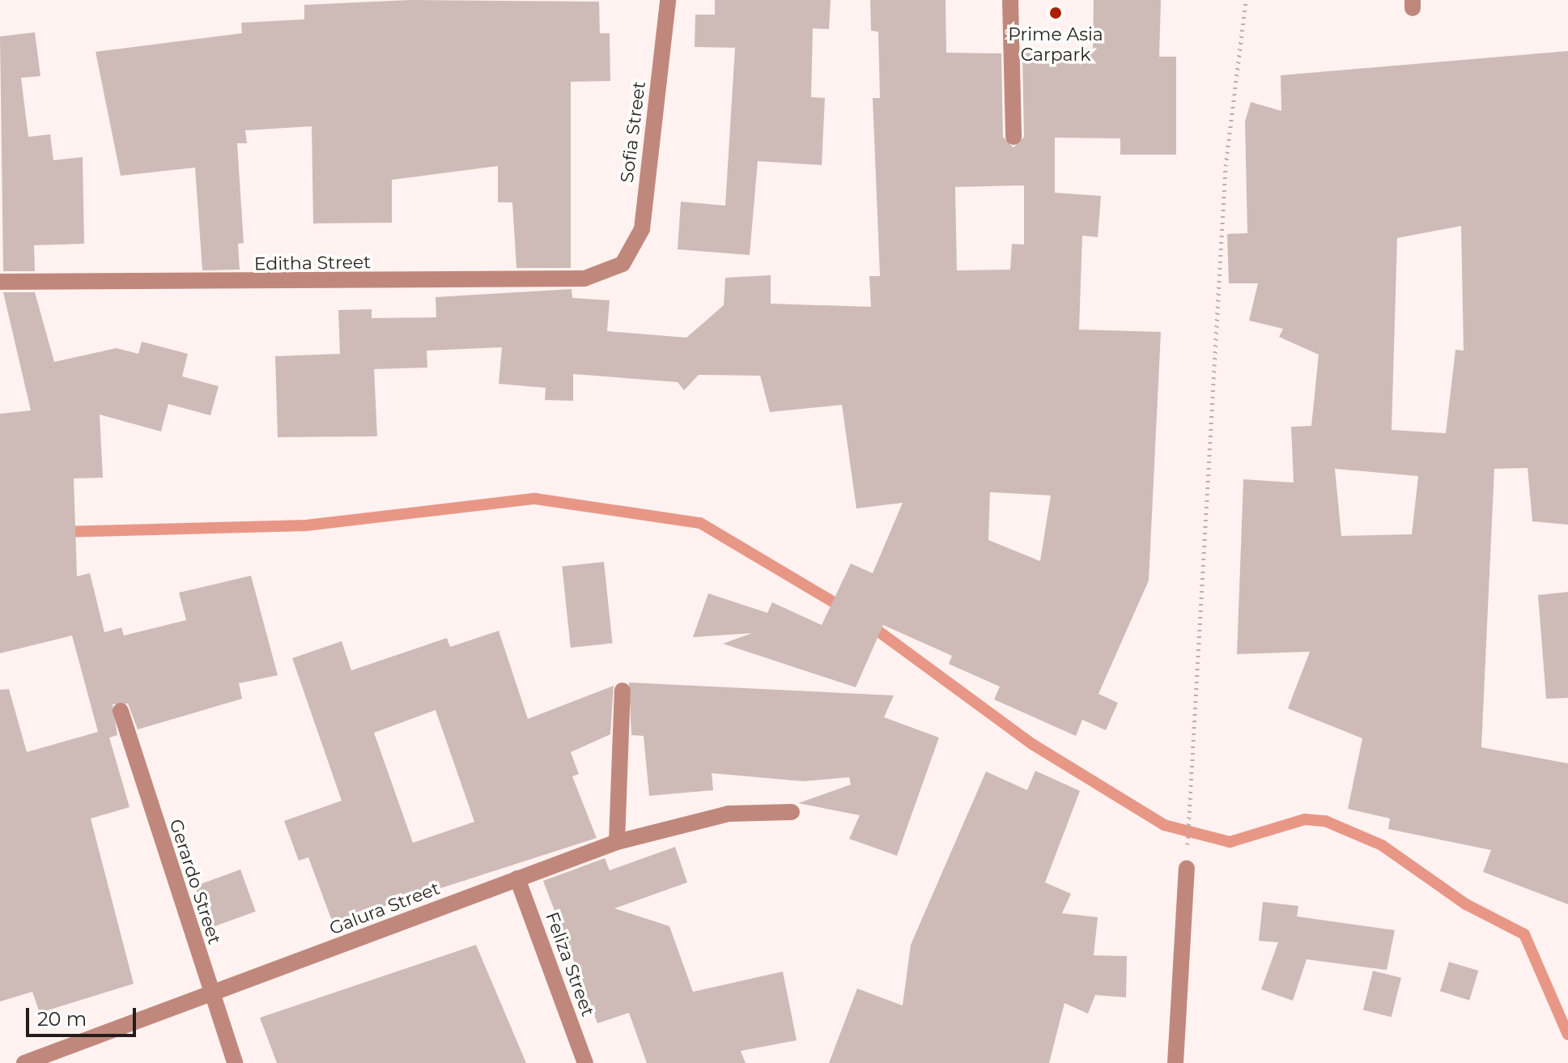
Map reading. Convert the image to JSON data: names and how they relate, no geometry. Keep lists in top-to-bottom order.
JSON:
{
  "streets": {
    "street": [
      "Sofia Street",
      "Editha Street",
      "Gerardo Street",
      "Galura Street",
      "Feliza Street"
    ]
  },
  "crossings": [
    ["Sofia Street", "Editha Street"],
    ["Gerardo Street", "Galura Street"],
    ["Galura Street", "Feliza Street"]
  ],
  "places": ["Prime Asia Carpark"],
  "scale_bar": "20 m"
}
